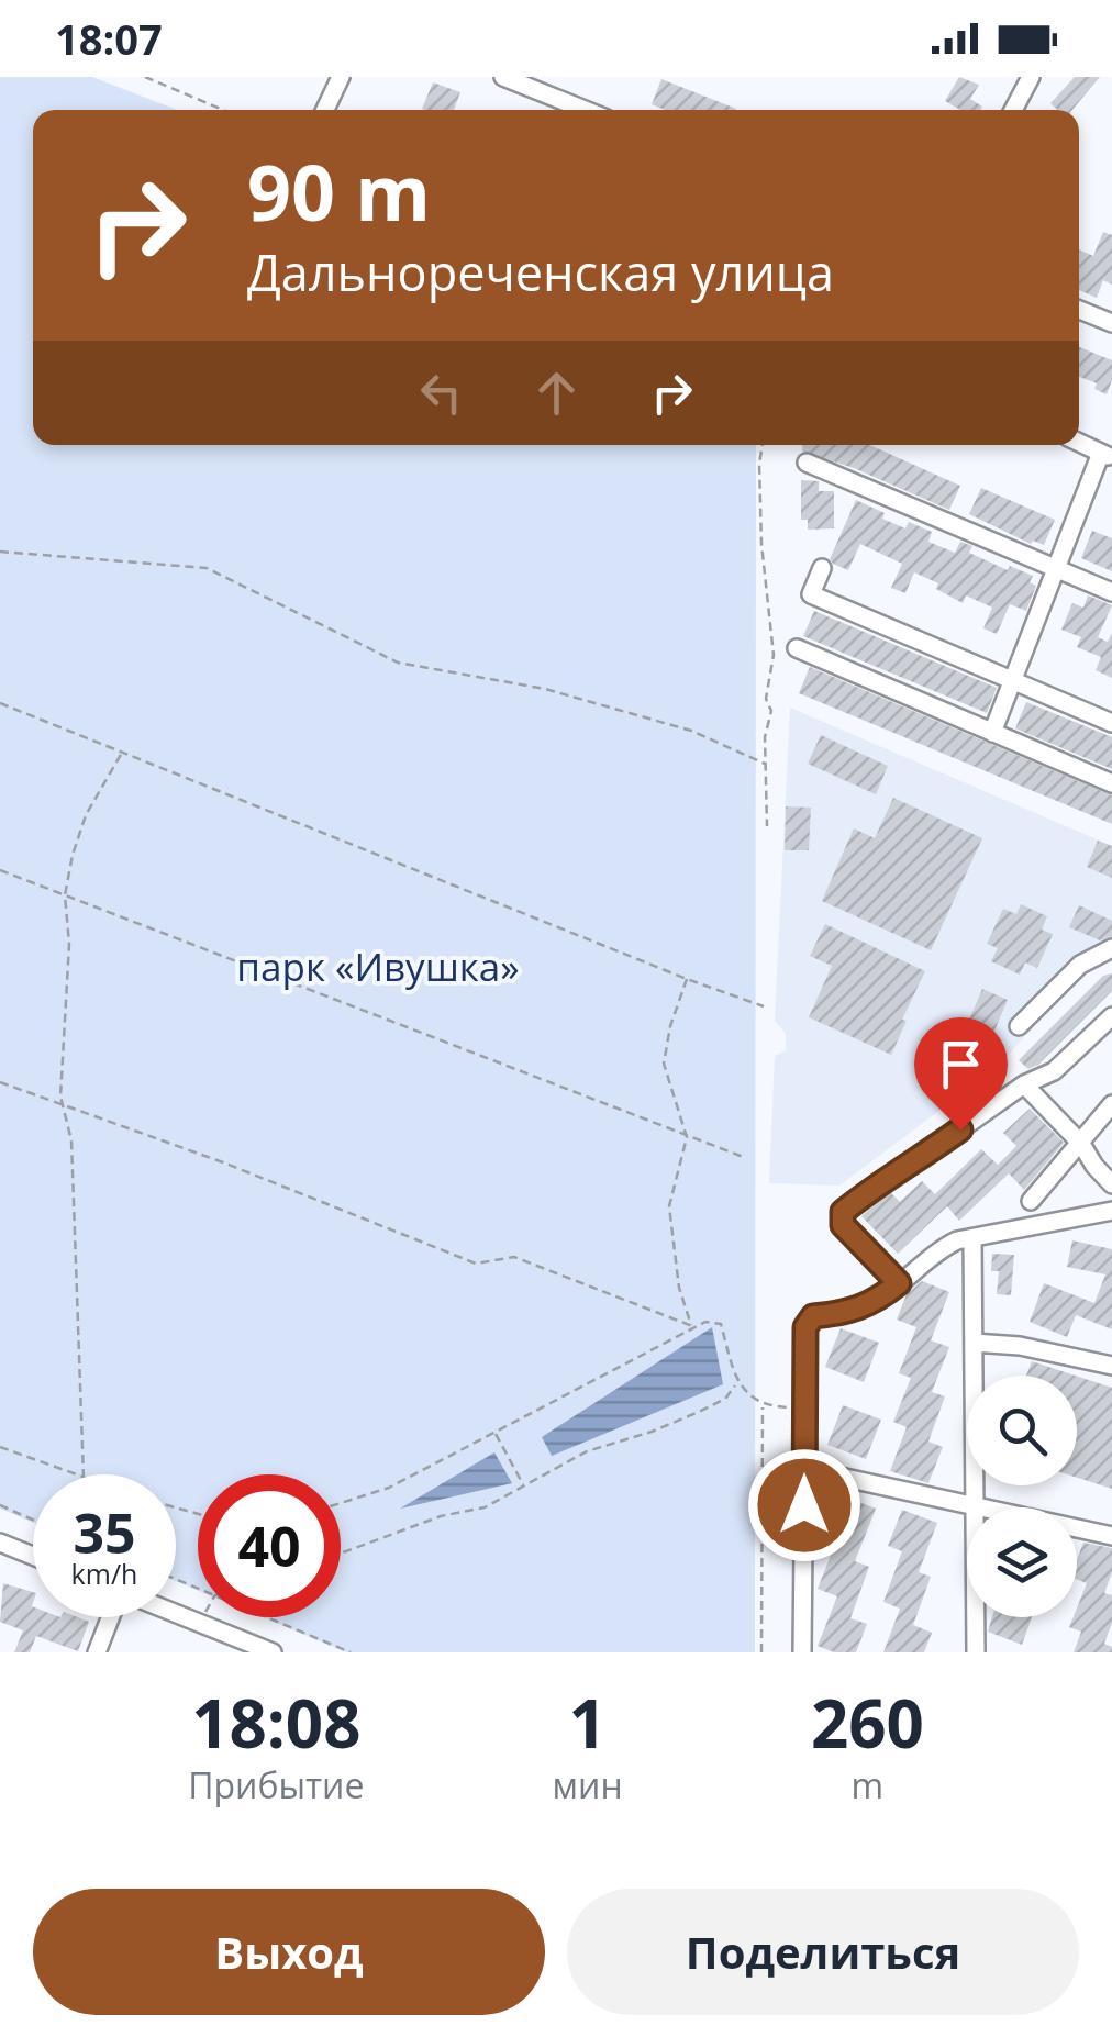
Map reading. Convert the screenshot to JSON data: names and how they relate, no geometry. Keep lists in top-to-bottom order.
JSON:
{
  "parks": ["парк «Ивушка»"],
  "page": {
    "status": "18:07",
    "turn": ["90 m", "Дальнореченская улица"],
    "speed": "35 km/h",
    "limit": "40",
    "eta": [
      "18:08",
      "Прибытие",
      "1",
      "мин",
      "260",
      "m"
    ],
    "buttons": ["Выход", "Поделиться"]
  }
}
